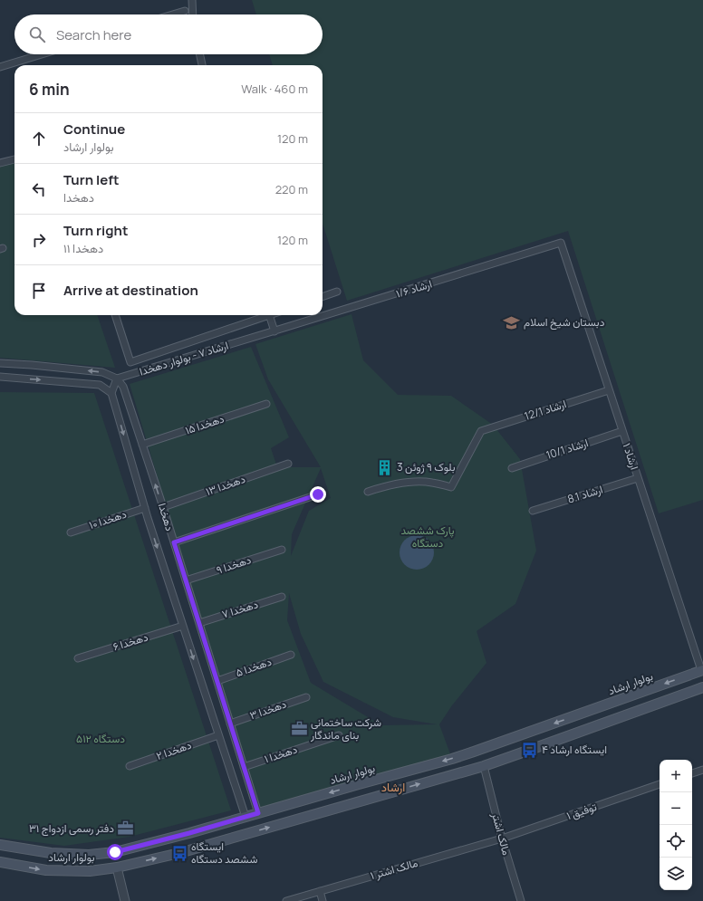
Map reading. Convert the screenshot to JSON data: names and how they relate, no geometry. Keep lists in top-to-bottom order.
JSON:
{
  "streets": {
    "main road": ["بولوار ارشاد"],
    "street": [
      "ارشاد ۱/۶",
      "ارشاد ۷ - بولوار دهخدا",
      "ارشاد 12/1",
      "دهخدا ۱۵",
      "ارشاد 10/1",
      "ارشاد ۱",
      "دهخدا ۱۳",
      "ارشاد 8.1",
      "دهخدا",
      "دهخدا ۱۰",
      "دهخدا ۹",
      "دهخدا ۷",
      "دهخدا ۶",
      "دهخدا ۵",
      "دهخدا ۳",
      "دهخدا ۲",
      "دهخدا ۱",
      "توفیق ۱",
      "مالک اشتر",
      "مالک اشتر ۱"
    ]
  },
  "crossings": [
    ["ارشاد ۱/۶", "ارشاد ۷ - بولوار دهخدا"],
    ["ارشاد ۱/۶", "ارشاد ۱"],
    ["ارشاد ۷ - بولوار دهخدا", "دهخدا"],
    ["ارشاد 12/1", "ارشاد ۱"],
    ["دهخدا ۱۵", "دهخدا"],
    ["ارشاد 10/1", "ارشاد ۱"],
    ["ارشاد ۱", "ارشاد 8.1"],
    ["ارشاد ۱", "بولوار ارشاد"],
    ["دهخدا ۱۳", "دهخدا"],
    ["دهخدا", "دهخدا ۱۰"],
    ["دهخدا", "دهخدا ۹"],
    ["دهخدا", "دهخدا ۷"],
    ["دهخدا", "دهخدا ۶"],
    ["دهخدا", "دهخدا ۵"],
    ["دهخدا", "بولوار ارشاد"],
    ["دهخدا", "دهخدا ۳"],
    ["دهخدا", "دهخدا ۲"],
    ["دهخدا", "دهخدا ۱"],
    ["بولوار ارشاد", "مالک اشتر"],
    ["توفیق ۱", "مالک اشتر"],
    ["توفیق ۱", "مالک اشتر ۱"],
    ["مالک اشتر", "مالک اشتر ۱"]
  ],
  "districts": ["ارشاد"],
  "parks": ["پارک‌ ششصد دستگاه", "۵۱۲ دستگاه"],
  "places": {
    "school or university": ["دبستان شیخ اسلام"],
    "building": ["بلوک ۹ ژوئن 3"],
    "office": ["شرکت ساختمانی بنای ماندگار", "دفتر رسمی ازدواج ۳۱"],
    "bus stop": ["ایستگاه ارشاد ۴", "ایستگاه ششصد دستگاه"]
  },
  "page": {
    "search": "Search here",
    "heading": ["6 min", "Walk · 460 m"],
    "list": [
      ["Continue", "بولوار ارشاد", "120 m"],
      ["Turn left", "دهخدا", "220 m"],
      ["Turn right", "دهخدا ۱۱", "120 m"],
      "Arrive at destination"
    ],
    "map_buttons": ["+", "−"]
  }
}
